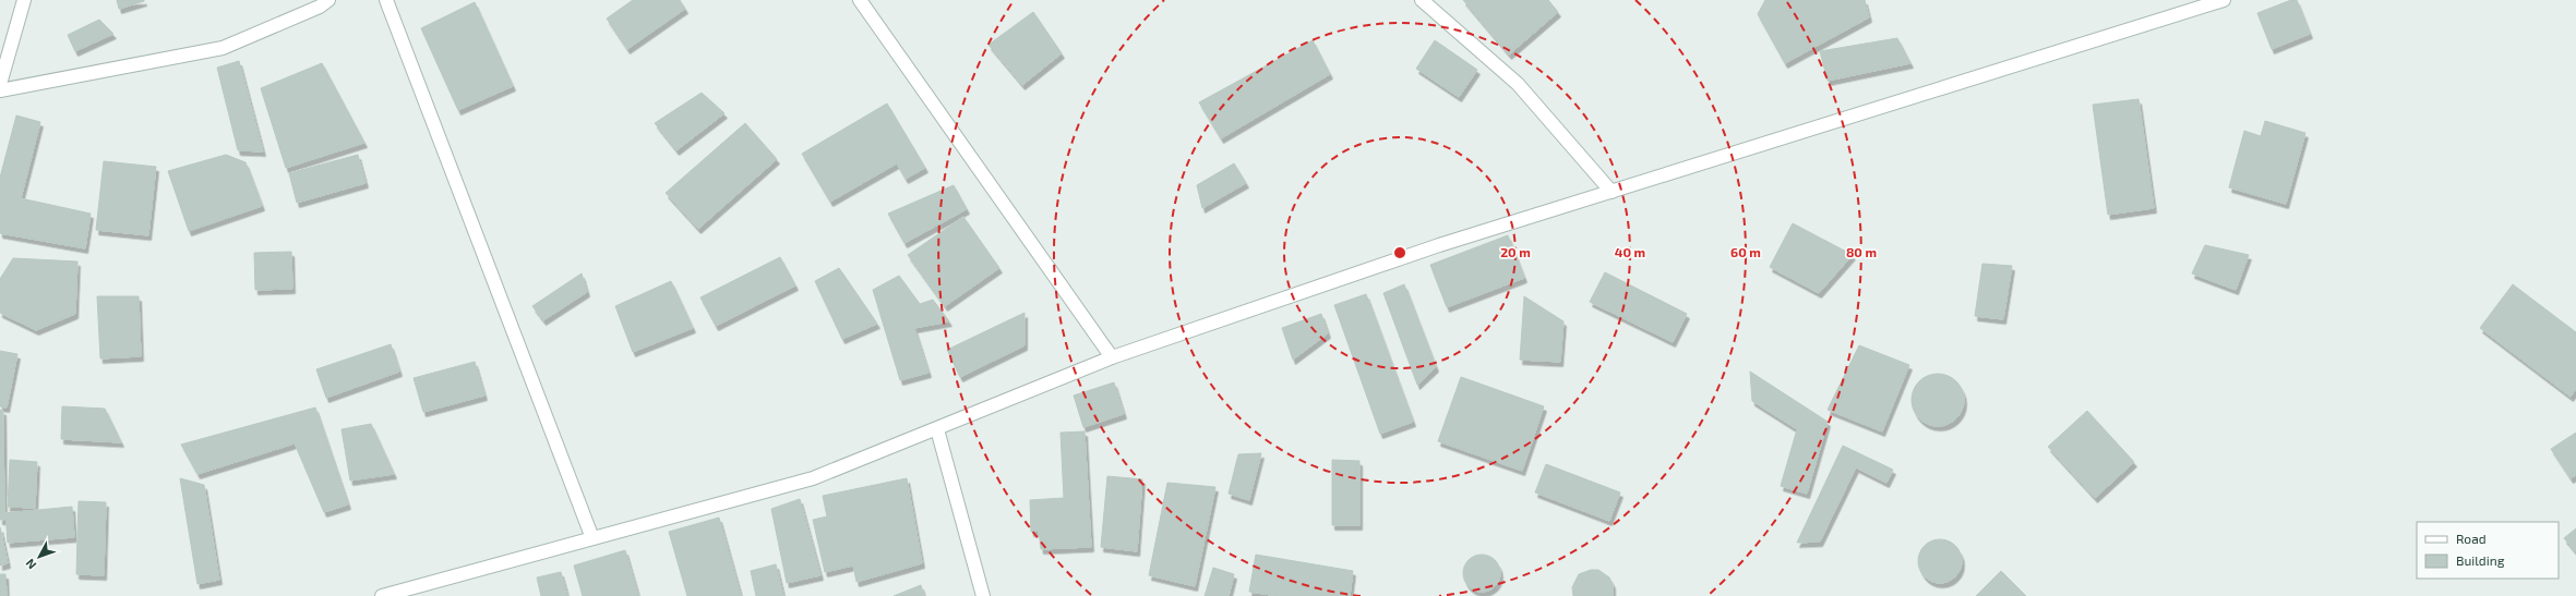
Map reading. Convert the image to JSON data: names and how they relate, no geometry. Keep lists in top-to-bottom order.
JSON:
{
  "legend": ["Road", "Building"],
  "north": "bottom left",
  "rings": [
    "20 m",
    "40 m",
    "60 m",
    "80 m"
  ]
}
